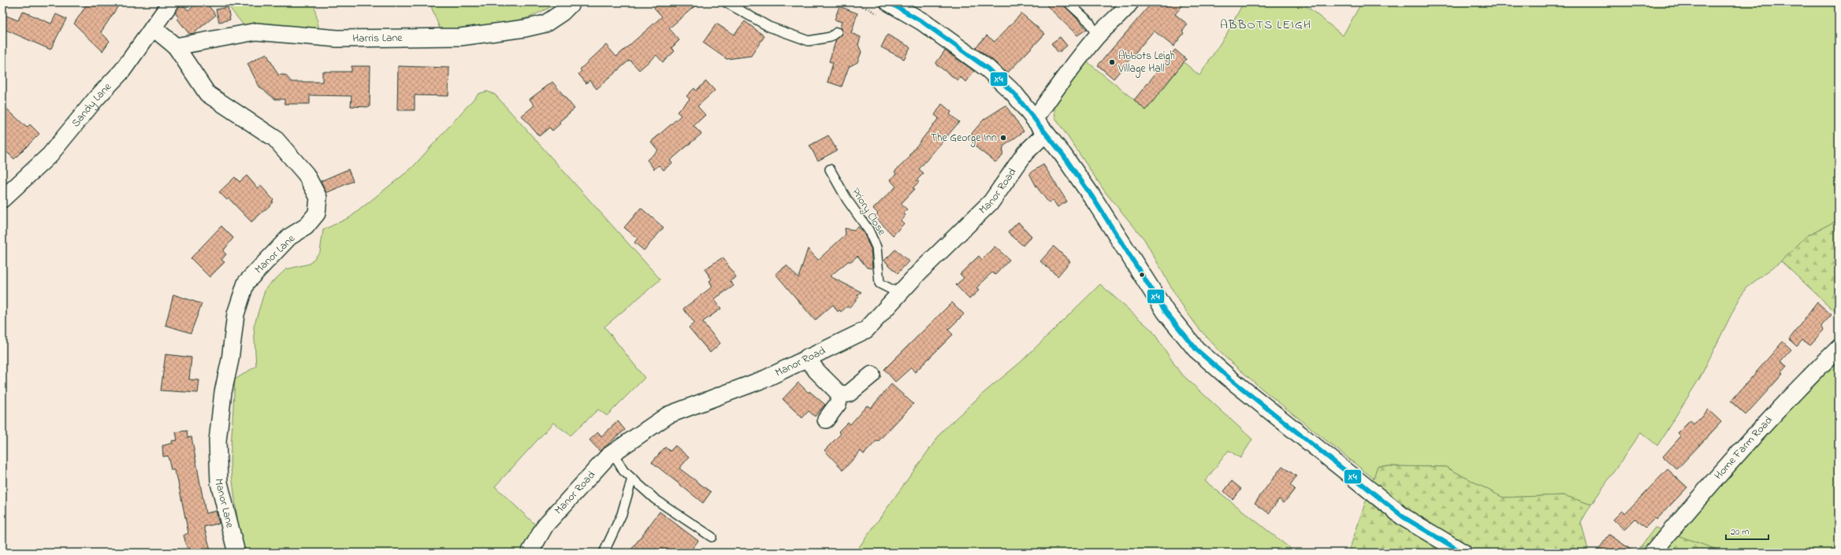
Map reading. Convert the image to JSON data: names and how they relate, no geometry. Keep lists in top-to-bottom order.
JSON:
{
  "streets": {
    "street": [
      "Harris Lane",
      "Sandy Lane",
      "Manor Road",
      "Manor Lane",
      "Home Farm Road"
    ],
    "lane": ["Priory Close"]
  },
  "crossings": [
    ["Harris Lane", "Manor Lane"],
    ["Sandy Lane", "Manor Lane"],
    ["Manor Road", "Priory Close"]
  ],
  "districts": ["ABBOTS LEIGH"],
  "places": ["Abbots Leigh Village Hall", "The George Inn"],
  "lines": ["transit line X4"],
  "scale_bar": "20 m"
}
